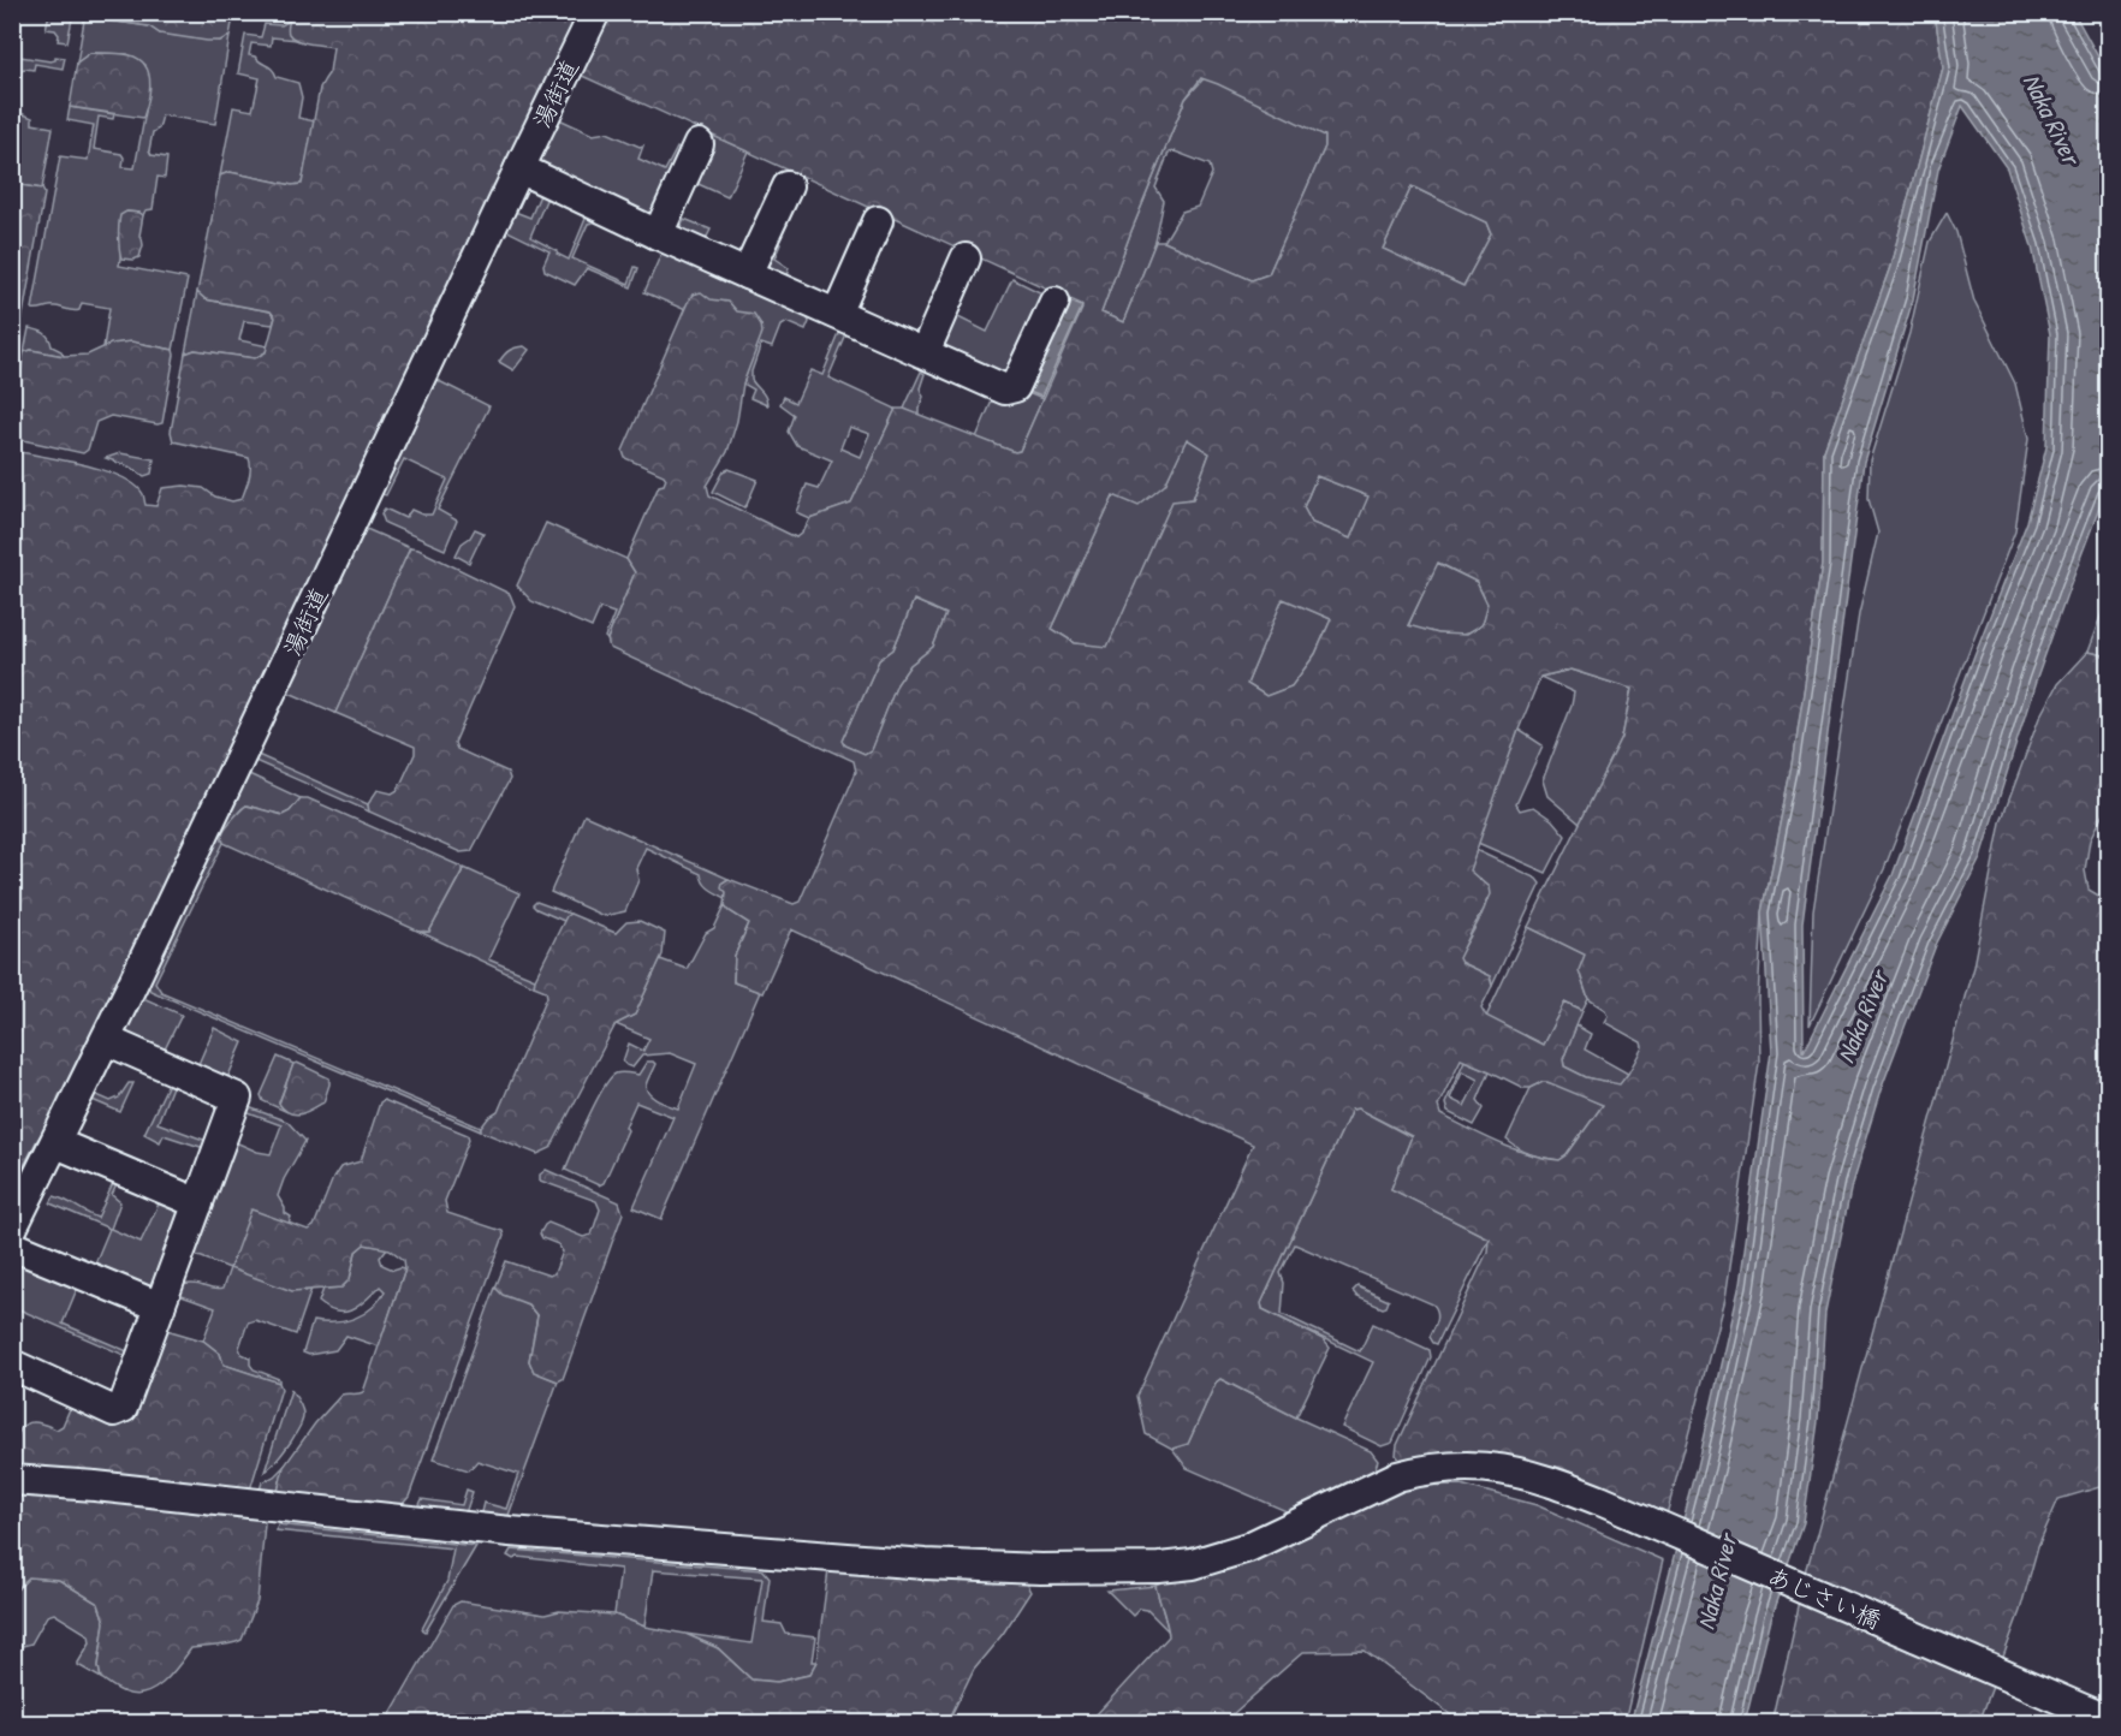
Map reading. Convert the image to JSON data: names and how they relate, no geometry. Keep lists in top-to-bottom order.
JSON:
{
  "streets": {
    "street": ["湯街道", "あじさい橋"]
  },
  "water": ["Naka River"]
}
